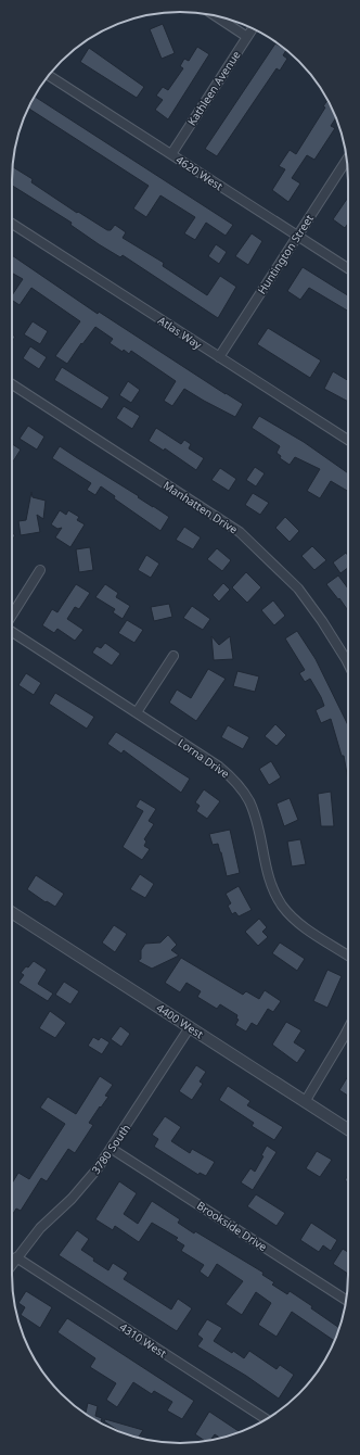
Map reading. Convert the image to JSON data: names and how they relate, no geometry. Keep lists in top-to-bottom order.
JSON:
{
  "streets": {
    "street": [
      "Kathleen Avenue",
      "4620 West",
      "Huntington Street",
      "Atlas Way",
      "Manhatten Drive",
      "Lorna Drive",
      "4400 West",
      "3780 South",
      "Brookside Drive",
      "4310 West"
    ]
  },
  "crossings": [
    ["Kathleen Avenue", "4620 West"],
    ["4620 West", "Huntington Street"],
    ["Huntington Street", "Atlas Way"],
    ["4400 West", "3780 South"],
    ["3780 South", "Brookside Drive"],
    ["3780 South", "4310 West"]
  ]
}
